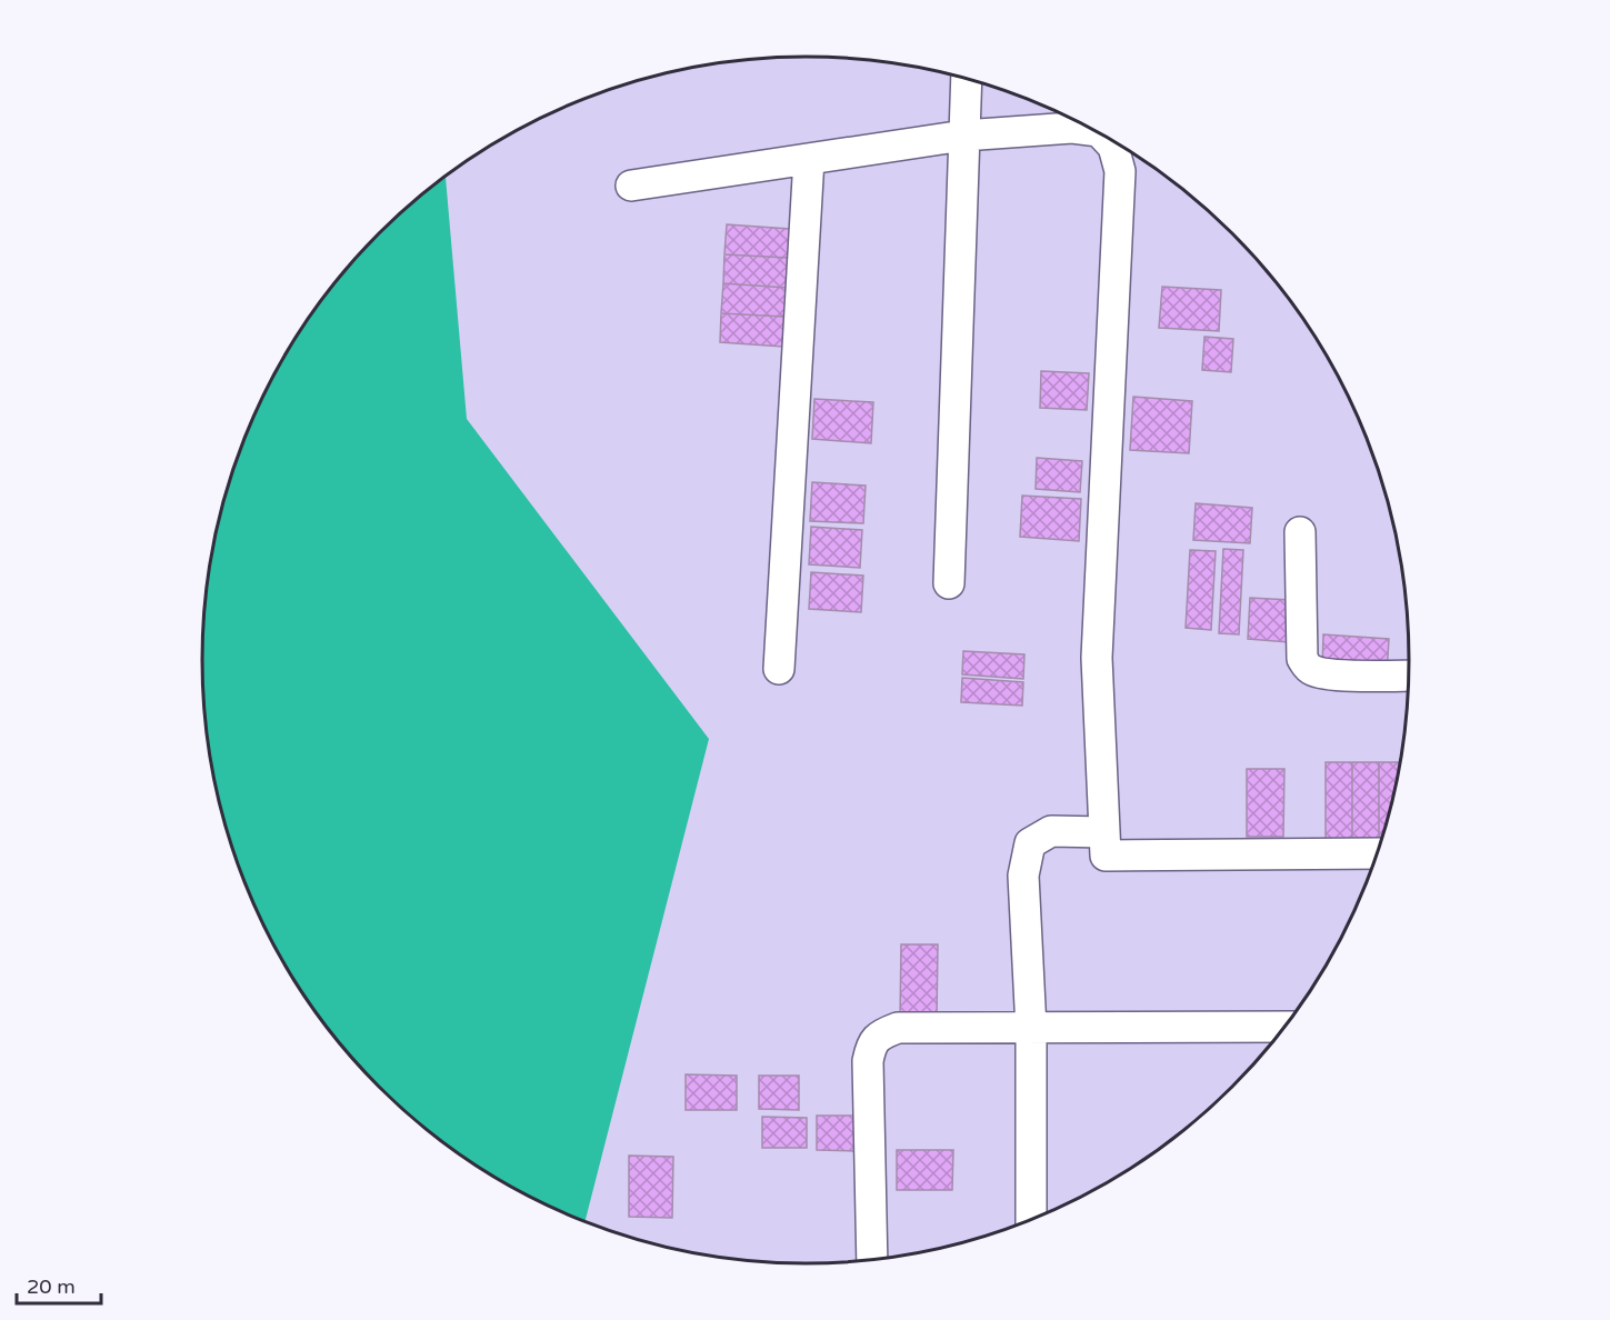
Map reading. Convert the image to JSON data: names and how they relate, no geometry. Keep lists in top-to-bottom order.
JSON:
{
  "scale_bar": "20 m"
}
